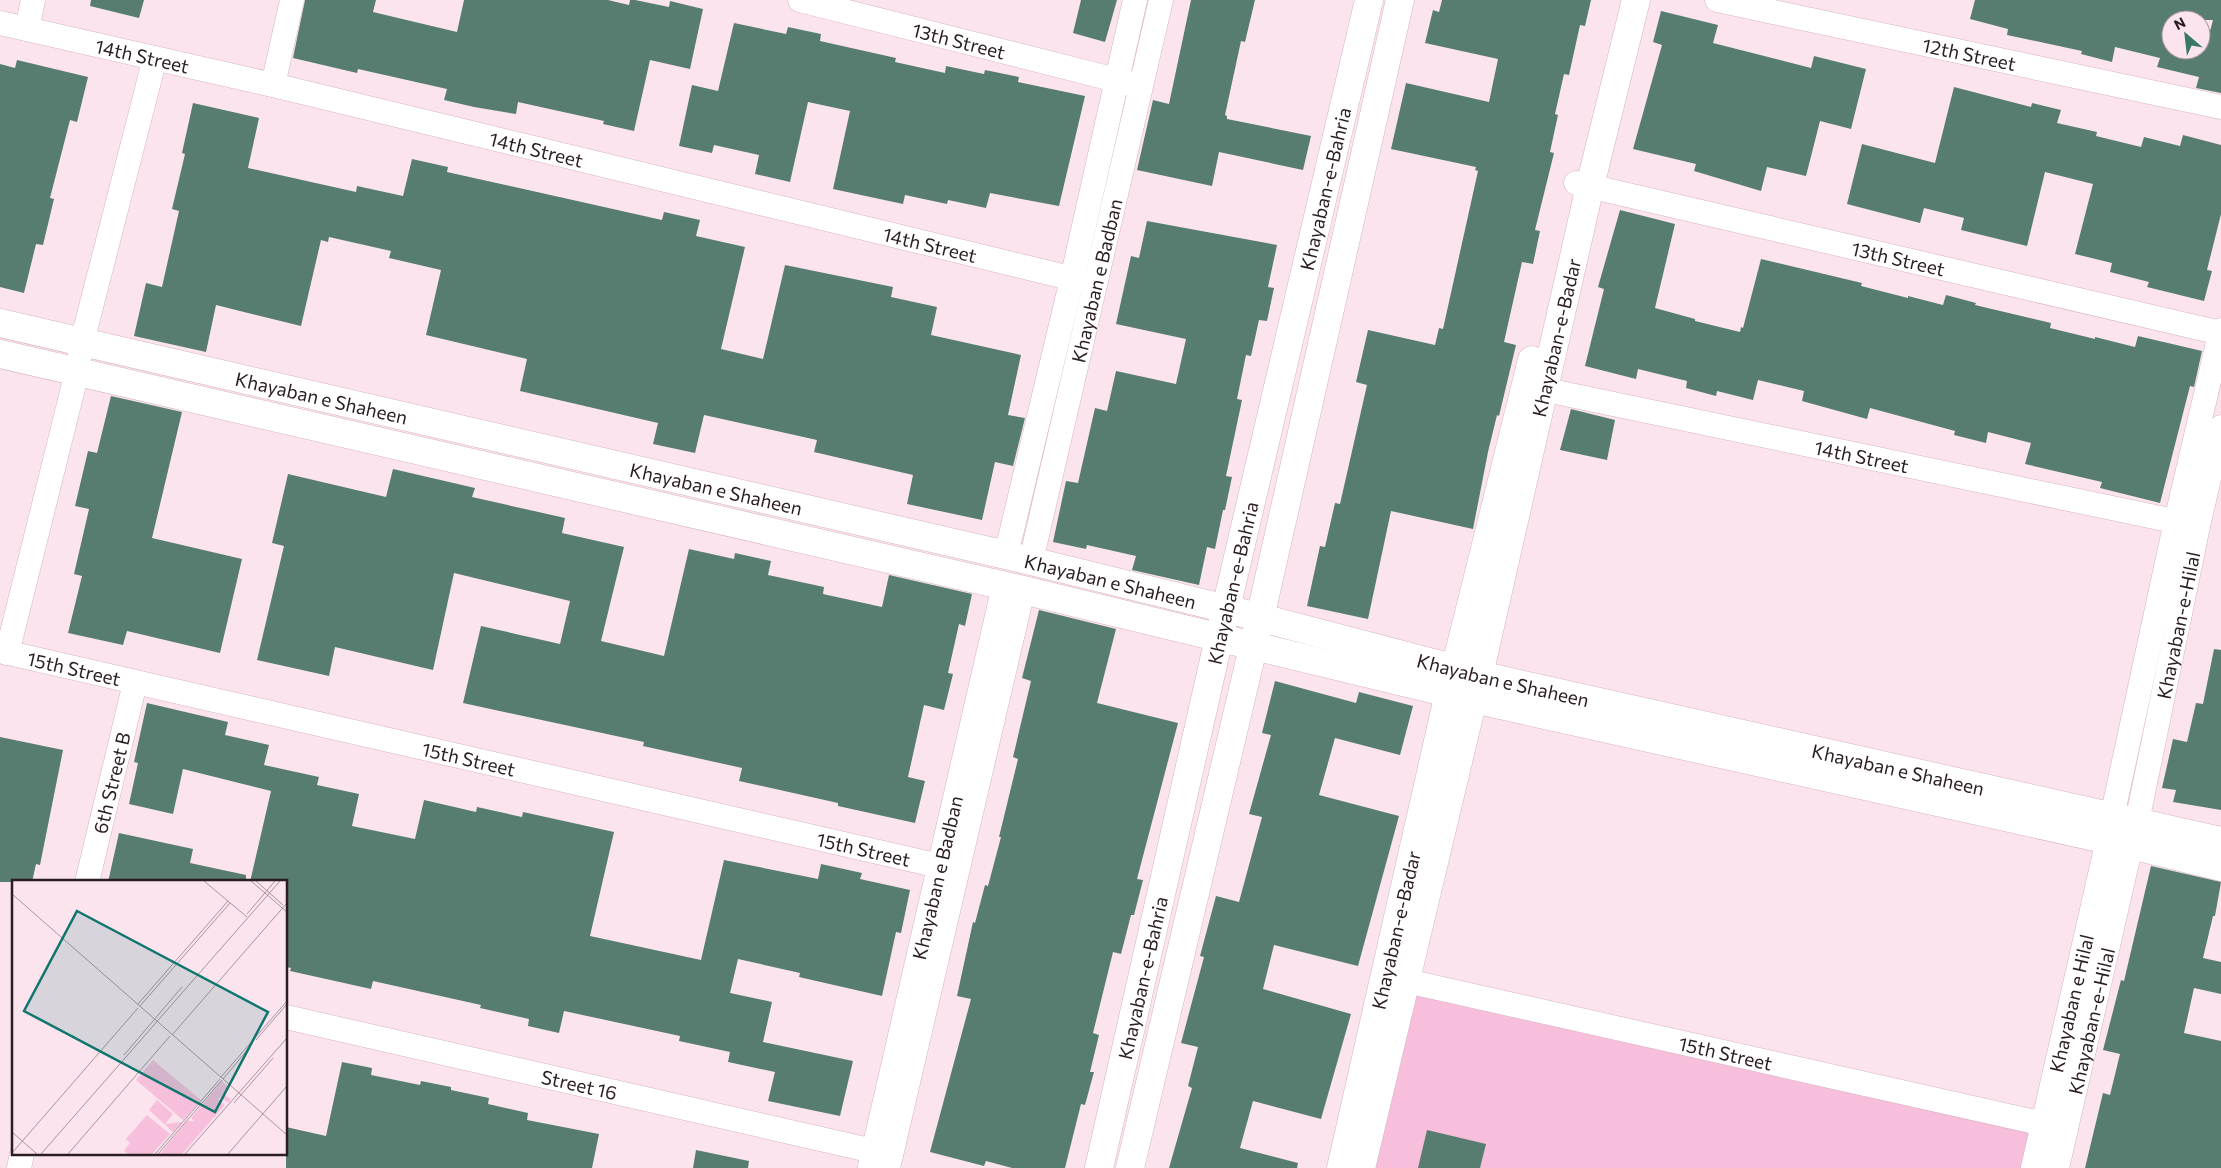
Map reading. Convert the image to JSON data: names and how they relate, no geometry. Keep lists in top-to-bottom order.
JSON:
{
  "streets": {
    "main road": ["Khayaban-e-Bahria", "Khayaban-e-Badar", "Khayaban e Shaheen"],
    "street": [
      "13th Street",
      "12th Street",
      "14th Street",
      "Khayaban e Badban",
      "Khayaban-e-Hilal",
      "15th Street",
      "6th Street B",
      "Khayaban e Hilal",
      "Street 16"
    ]
  },
  "crossings": [
    ["13th Street", "Khayaban e Badban"],
    ["13th Street", "Khayaban-e-Badar"],
    ["14th Street", "Khayaban e Badban"],
    ["14th Street", "Khayaban-e-Badar"],
    ["14th Street", "Khayaban-e-Hilal"],
    ["Khayaban-e-Bahria", "Khayaban e Shaheen"],
    ["Khayaban e Badban", "Khayaban e Shaheen"],
    ["Khayaban e Badban", "15th Street"],
    ["Khayaban e Badban", "Street 16"],
    ["Khayaban-e-Badar", "Khayaban e Shaheen"],
    ["Khayaban-e-Badar", "15th Street"],
    ["Khayaban e Shaheen", "Khayaban-e-Hilal"],
    ["Khayaban e Shaheen", "Khayaban e Hilal"],
    ["Khayaban-e-Hilal", "15th Street"],
    ["Khayaban-e-Hilal", "Khayaban e Hilal"],
    ["15th Street", "6th Street B"],
    ["15th Street", "Khayaban e Hilal"]
  ],
  "north": "top left"
}
